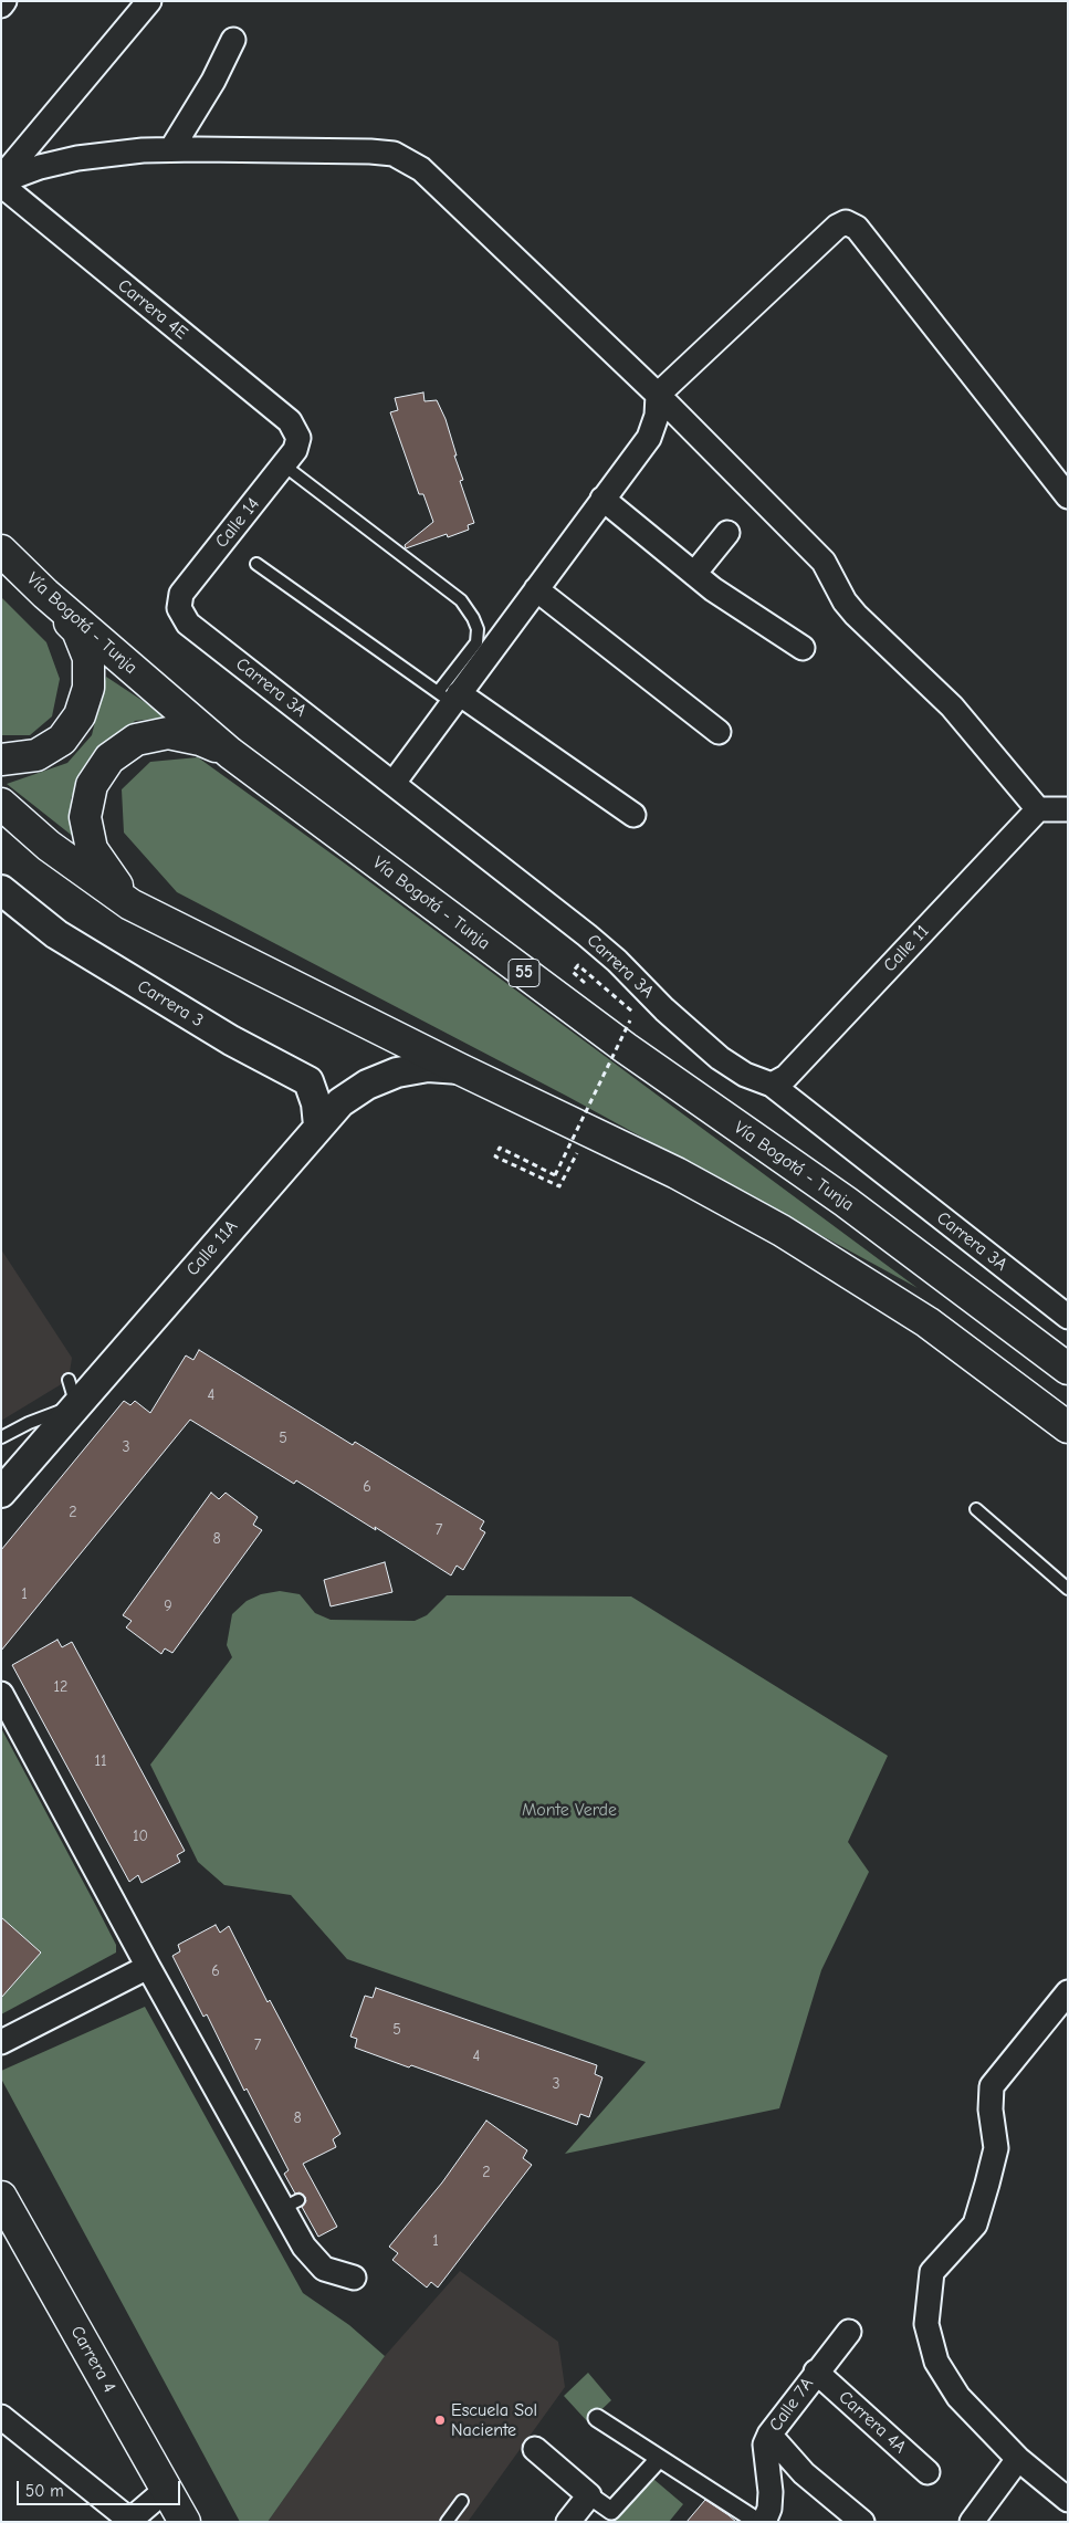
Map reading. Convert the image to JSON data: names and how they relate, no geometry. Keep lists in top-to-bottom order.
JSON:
{
  "streets": {
    "main road": ["Vía Bogotá - Tunja", "55", "Carrera 4"],
    "street": [
      "Carrera 4E",
      "Calle 14",
      "Carrera 3A",
      "Calle 11",
      "Carrera 3",
      "Calle 11A",
      "Calle 7A",
      "Carrera 4A"
    ]
  },
  "crossings": [
    ["Carrera 4E", "Calle 14"],
    ["Calle 14", "Carrera 3A"],
    ["Carrera 3A", "Calle 11"],
    ["Carrera 3", "Calle 11A"],
    ["Calle 7A", "Carrera 4A"]
  ],
  "parks": ["Monte Verde"],
  "places": ["Escuela Sol Naciente"],
  "house_numbers": [
    "4",
    "5",
    "3",
    "6",
    "2",
    "7",
    "8",
    "1",
    "9",
    "12",
    "11",
    "10",
    "6",
    "5",
    "7",
    "4",
    "3",
    "8",
    "2",
    "1"
  ],
  "scale_bar": "50 m"
}
